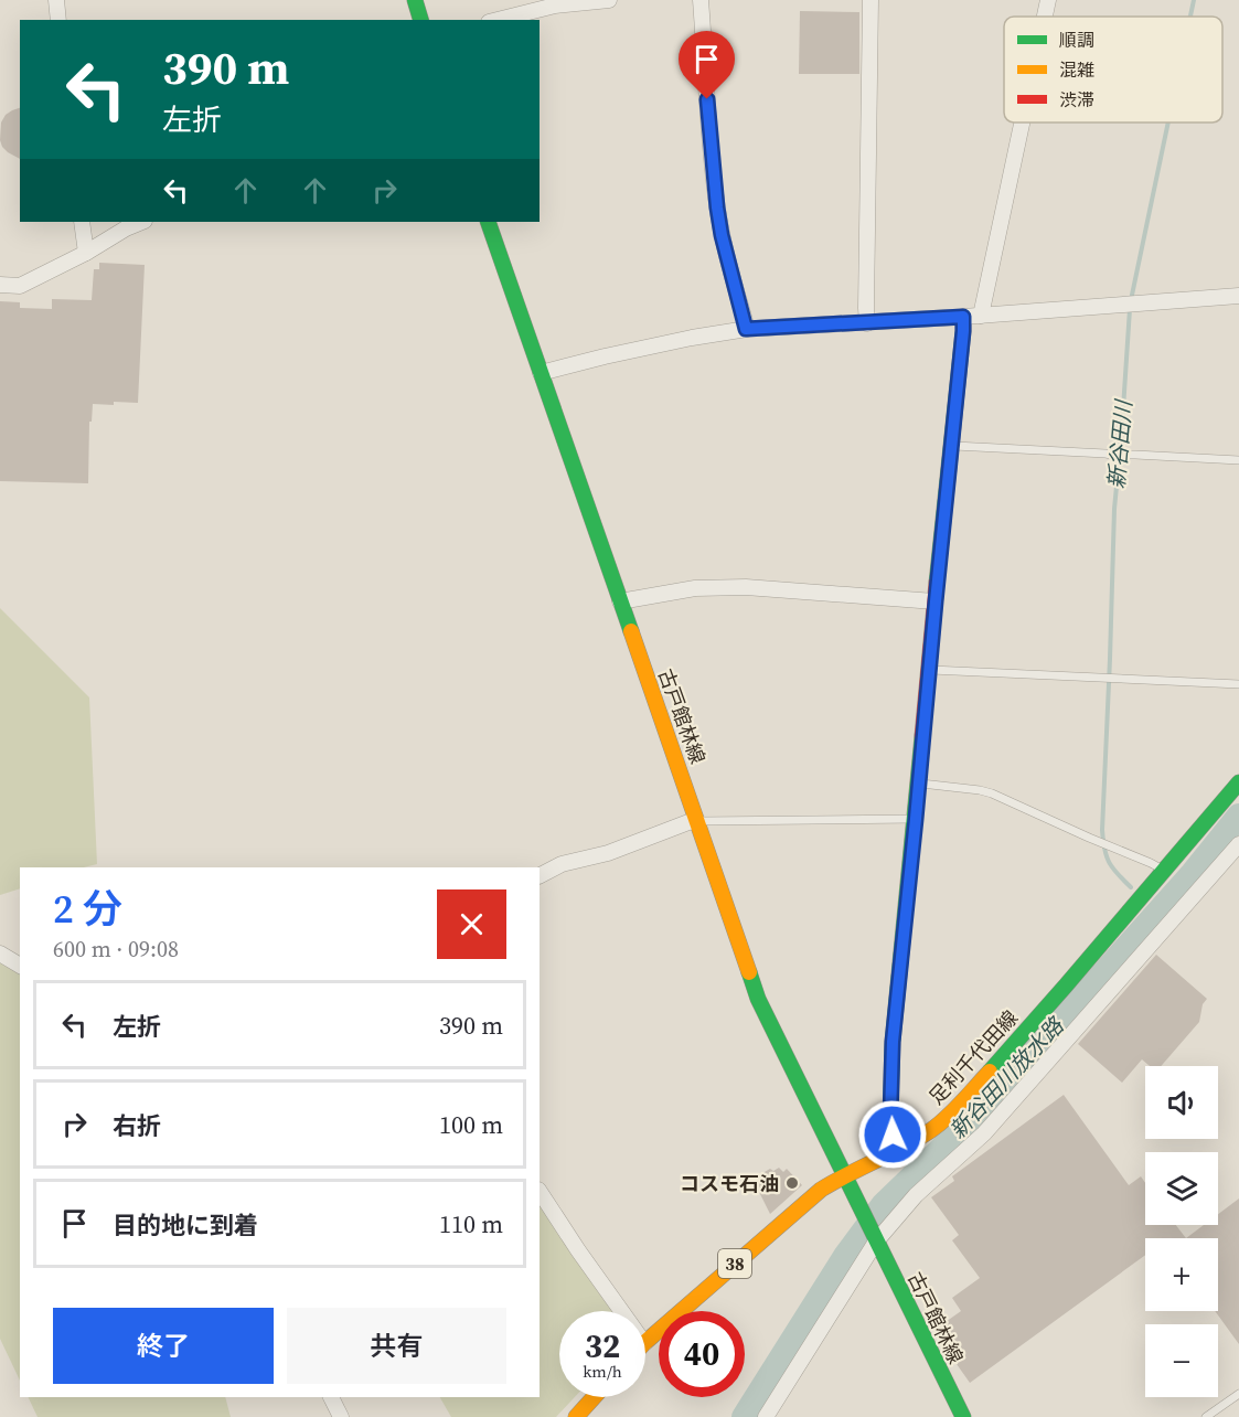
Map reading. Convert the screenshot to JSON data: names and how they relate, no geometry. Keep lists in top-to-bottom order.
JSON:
{
  "streets": {
    "main road": ["古戸館林線", "足利千代田線", "38"]
  },
  "crossings": [
    ["古戸館林線", "足利千代田線"]
  ],
  "water": ["新谷田川", "新谷田川放水路"],
  "places": ["コスモ石油"],
  "legend": ["順調", "混雑", "渋滞"],
  "page": {
    "turn": ["390 m", "左折"],
    "heading": ["2 分", "600 m · 09:08"],
    "list": [
      {
        "name": "左折",
        "value": "390 m"
      },
      {
        "name": "右折",
        "value": "100 m"
      },
      {
        "name": "目的地に到着",
        "value": "110 m"
      }
    ],
    "map_buttons": ["+", "−"],
    "buttons": ["終了", "共有"],
    "speed": "32 km/h",
    "limit": "40"
  }
}
